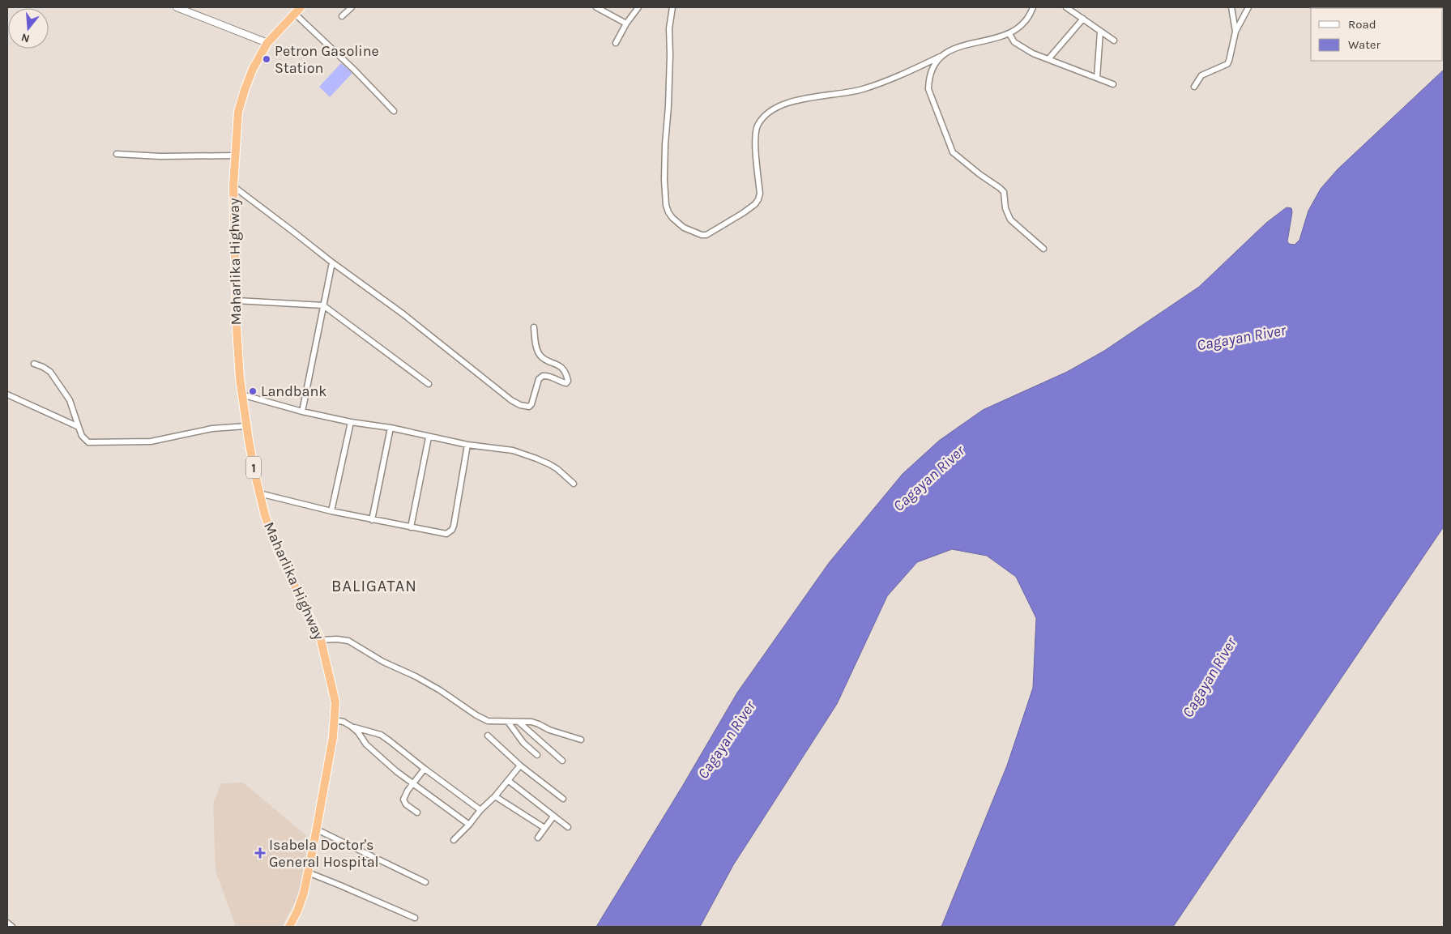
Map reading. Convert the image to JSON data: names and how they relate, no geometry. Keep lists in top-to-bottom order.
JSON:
{
  "streets": {
    "highway": ["Maharlika Highway", "1"]
  },
  "districts": ["BALIGATAN"],
  "water": ["Cagayan River"],
  "places": {
    "other": ["Petron Gasoline Station", "Landbank"],
    "health": ["Isabela Doctor's General Hospital"]
  },
  "legend": ["Road", "Water"],
  "north": "bottom"
}
